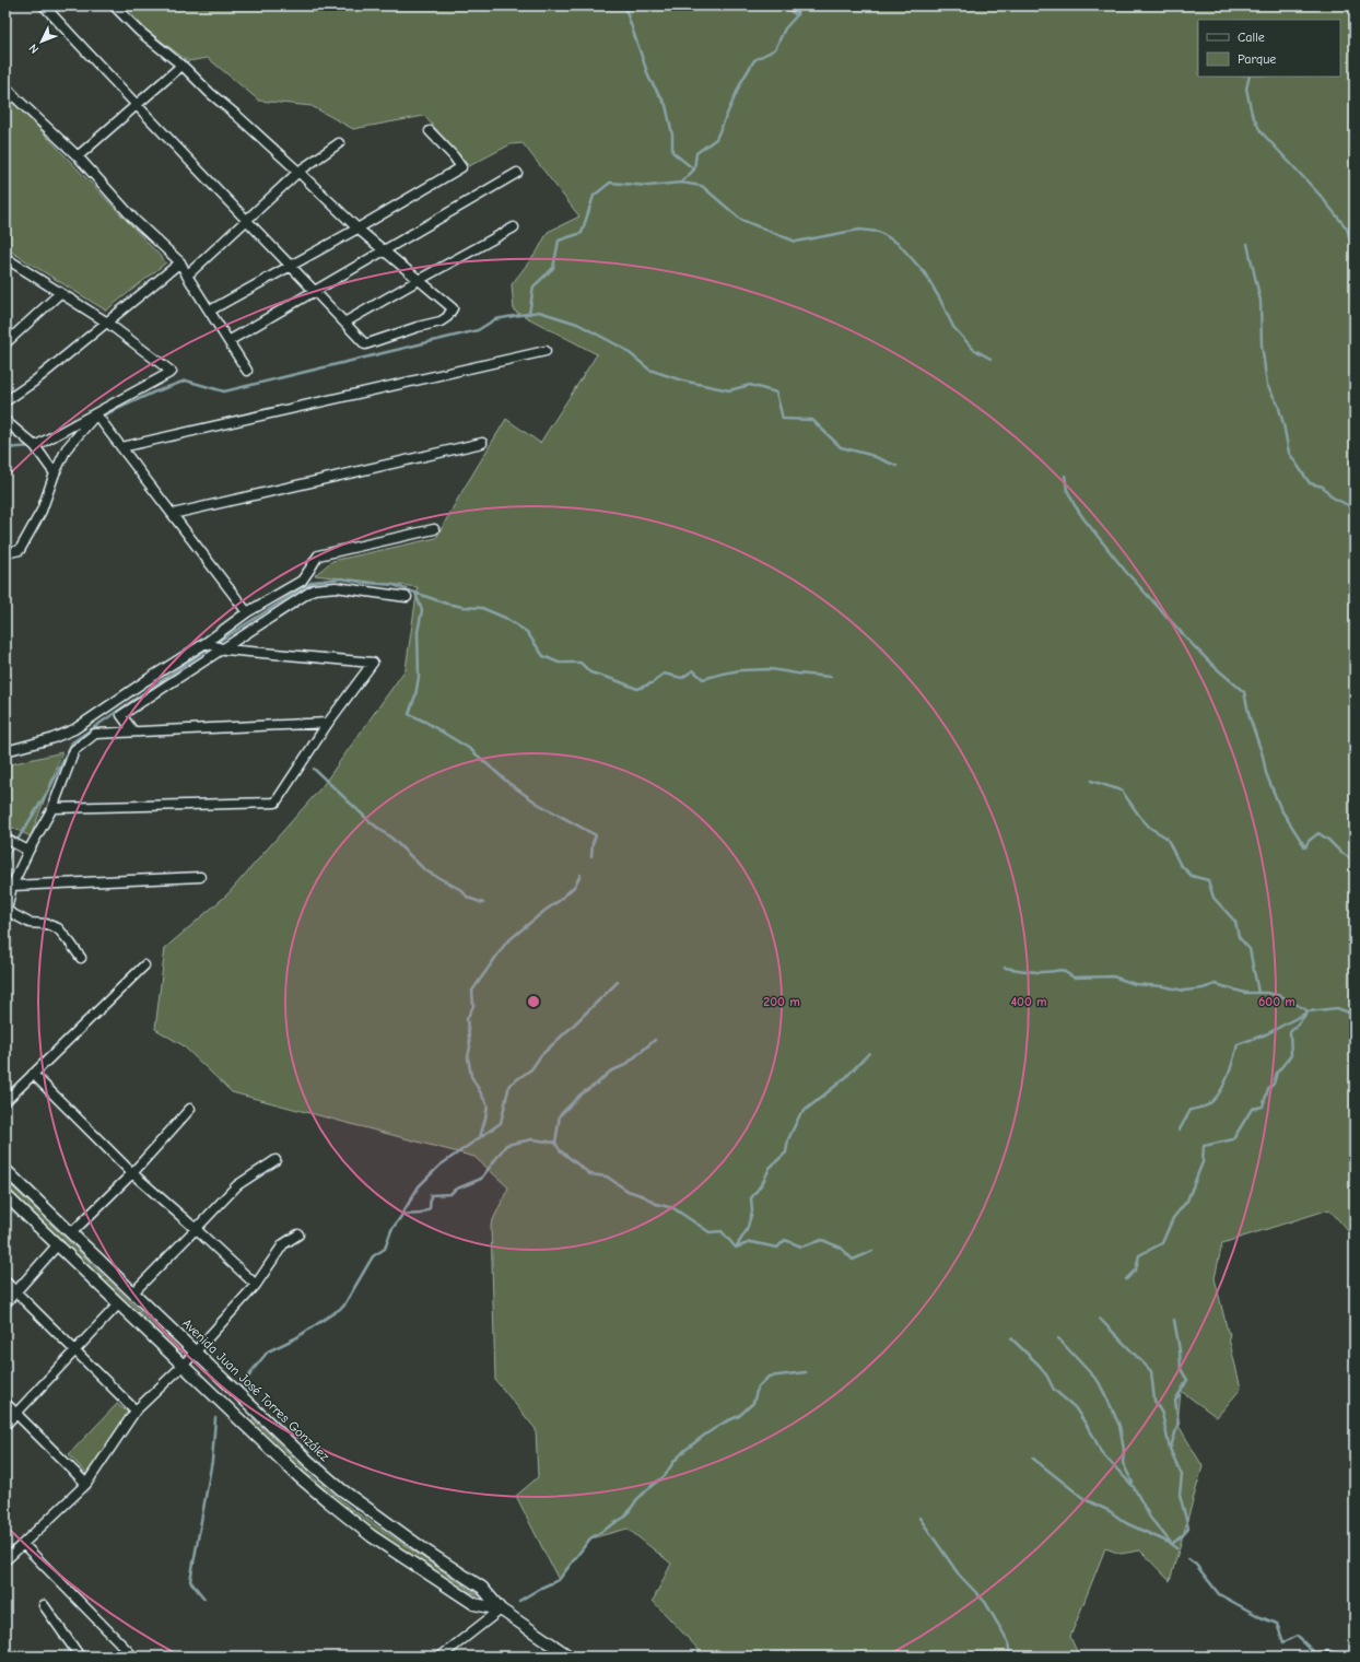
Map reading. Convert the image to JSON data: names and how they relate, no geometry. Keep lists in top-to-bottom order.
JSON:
{
  "streets": {
    "main road": ["Avenida Juan José Torres González"]
  },
  "legend": ["Calle", "Parque"],
  "north": "bottom left",
  "rings": ["200 m", "400 m", "600 m"]
}
